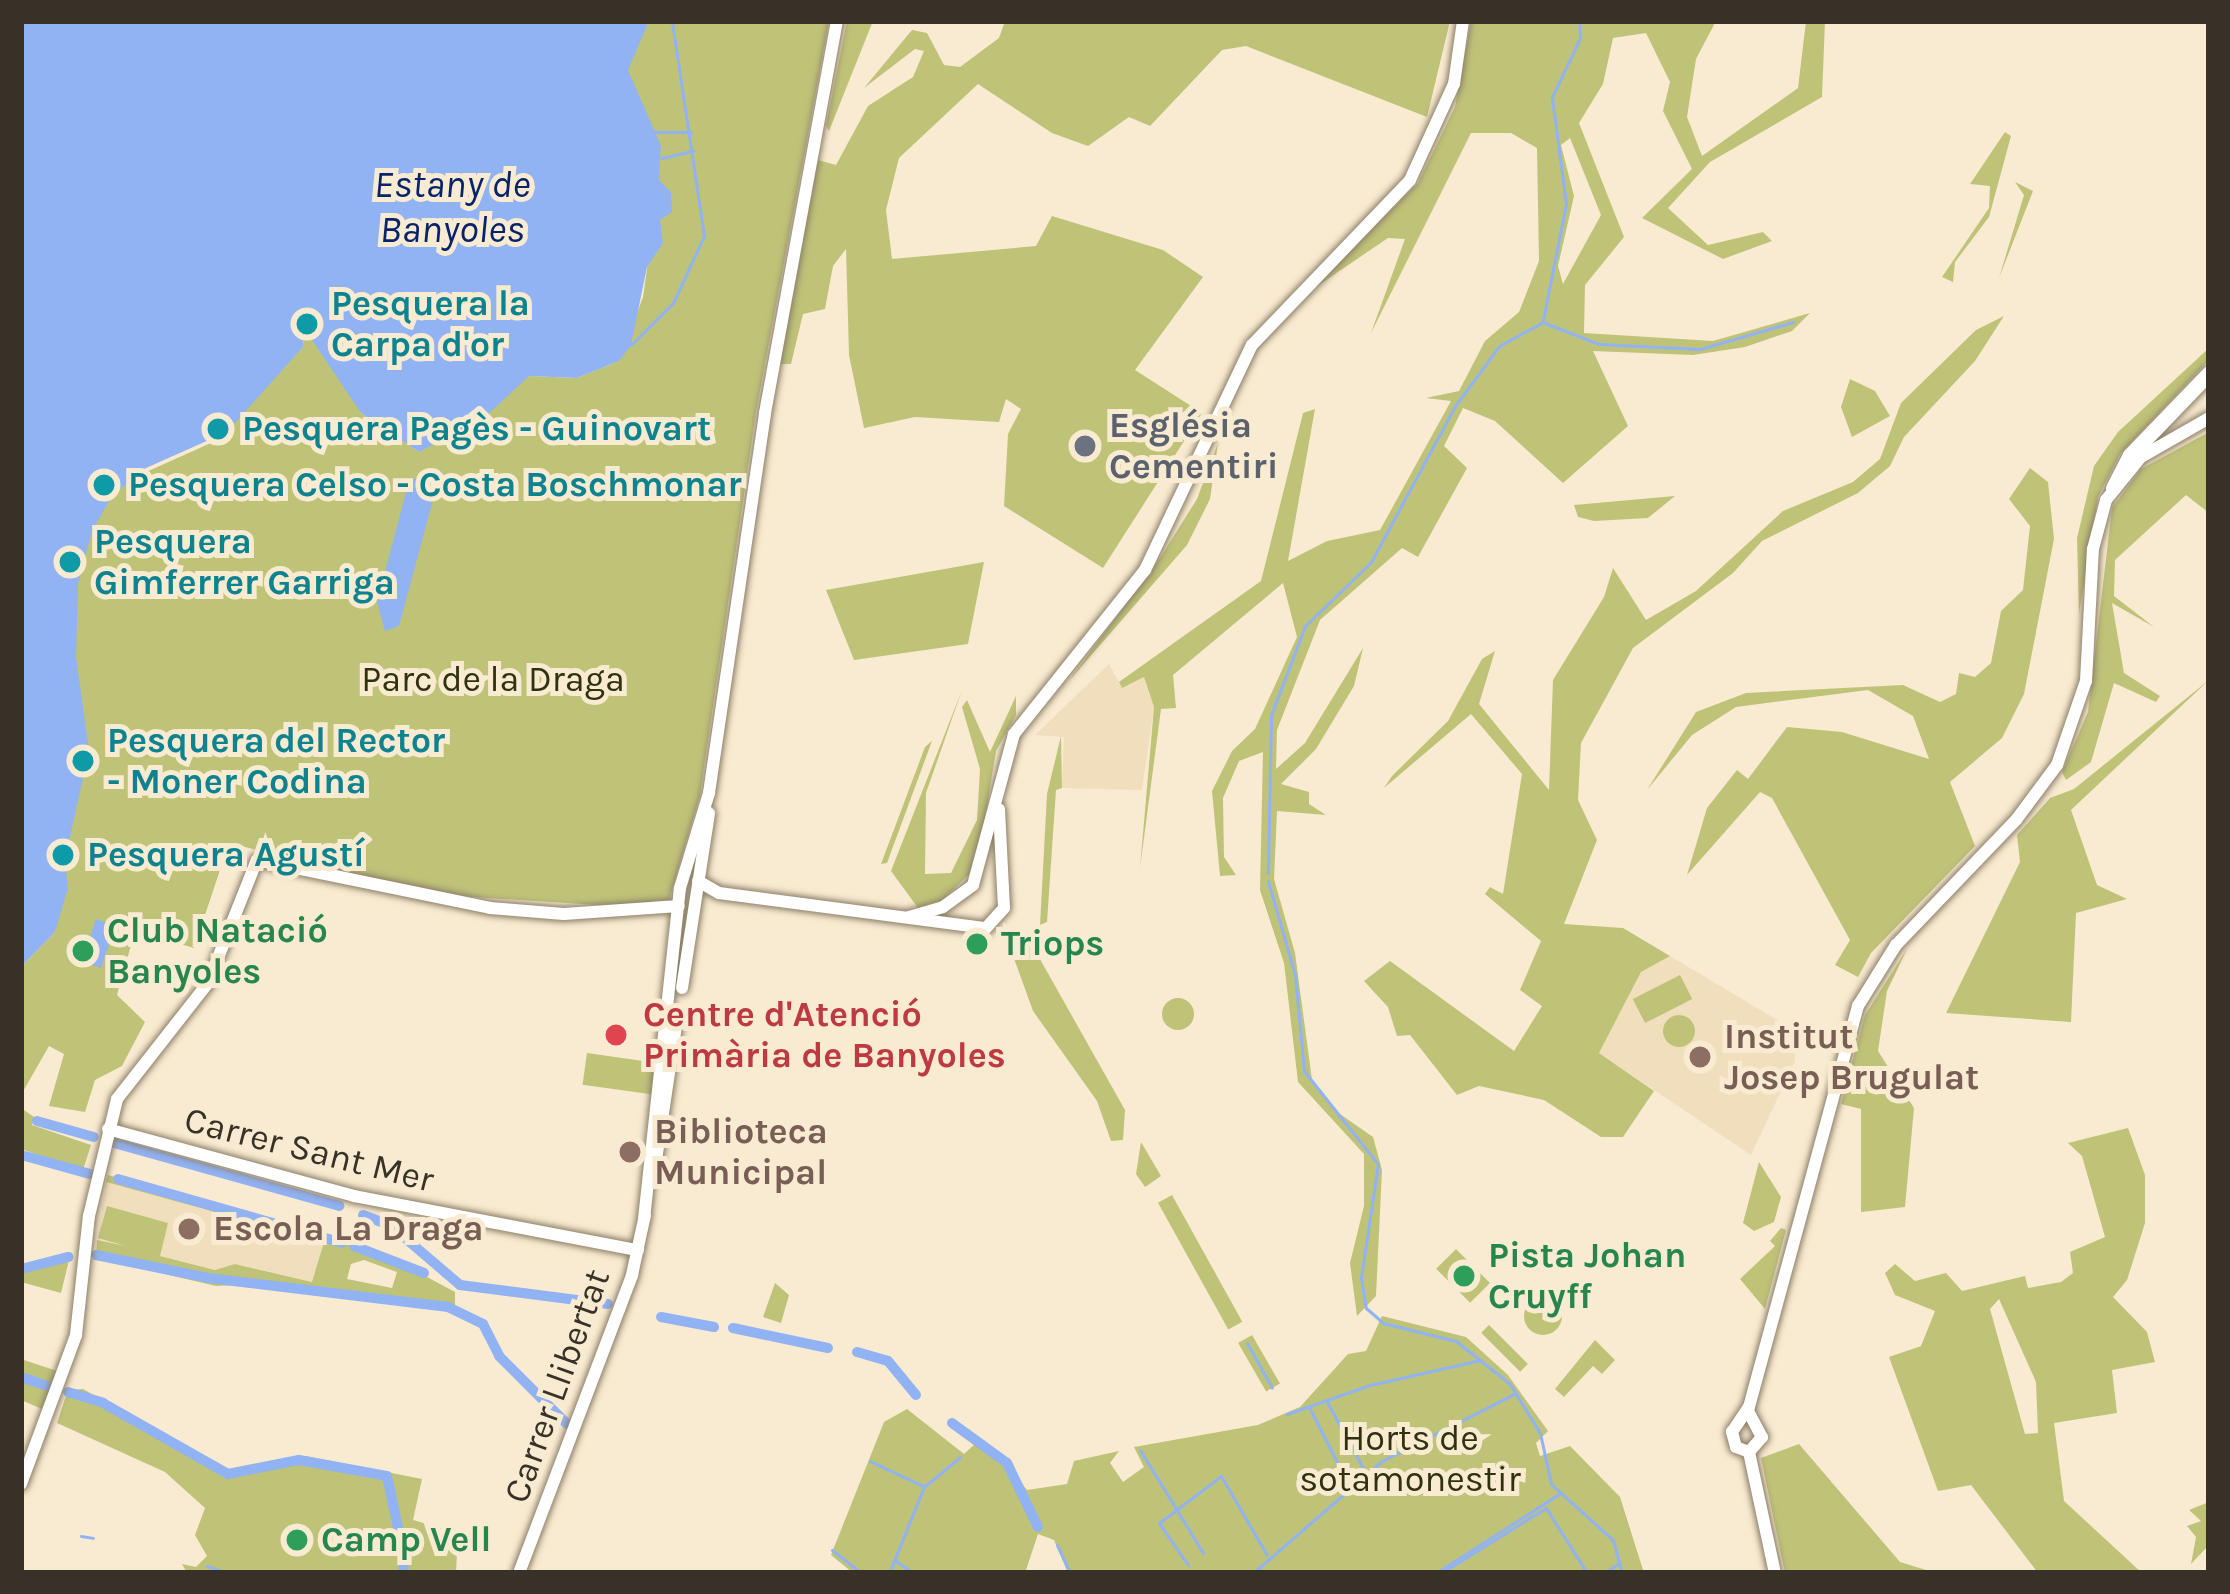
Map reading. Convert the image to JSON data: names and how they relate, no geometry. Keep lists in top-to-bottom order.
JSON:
{
  "streets": {
    "main road": ["Carrer Sant Mer", "Carrer Llibertat"]
  },
  "crossings": [
    ["Carrer Sant Mer", "Carrer Llibertat"]
  ],
  "water": ["Estany de Banyoles"],
  "parks": ["Parc de la Draga", "Horts de sotamonestir"],
  "places": [
    "Pesquera la Carpa d'or",
    "Pesquera Pagès - Guinovart",
    "Església Cementiri",
    "Pesquera Celso - Costa Boschmonar",
    "Pesquera Gimferrer Garriga",
    "Pesquera del Rector - Moner Codina",
    "Pesquera Agustí",
    "Triops",
    "Club Natació Banyoles",
    "Centre d'Atenció Primària de Banyoles",
    "Institut Josep Brugulat",
    "Biblioteca Municipal",
    "Escola La Draga",
    "Pista Johan Cruyff",
    "Camp Vell"
  ]
}
